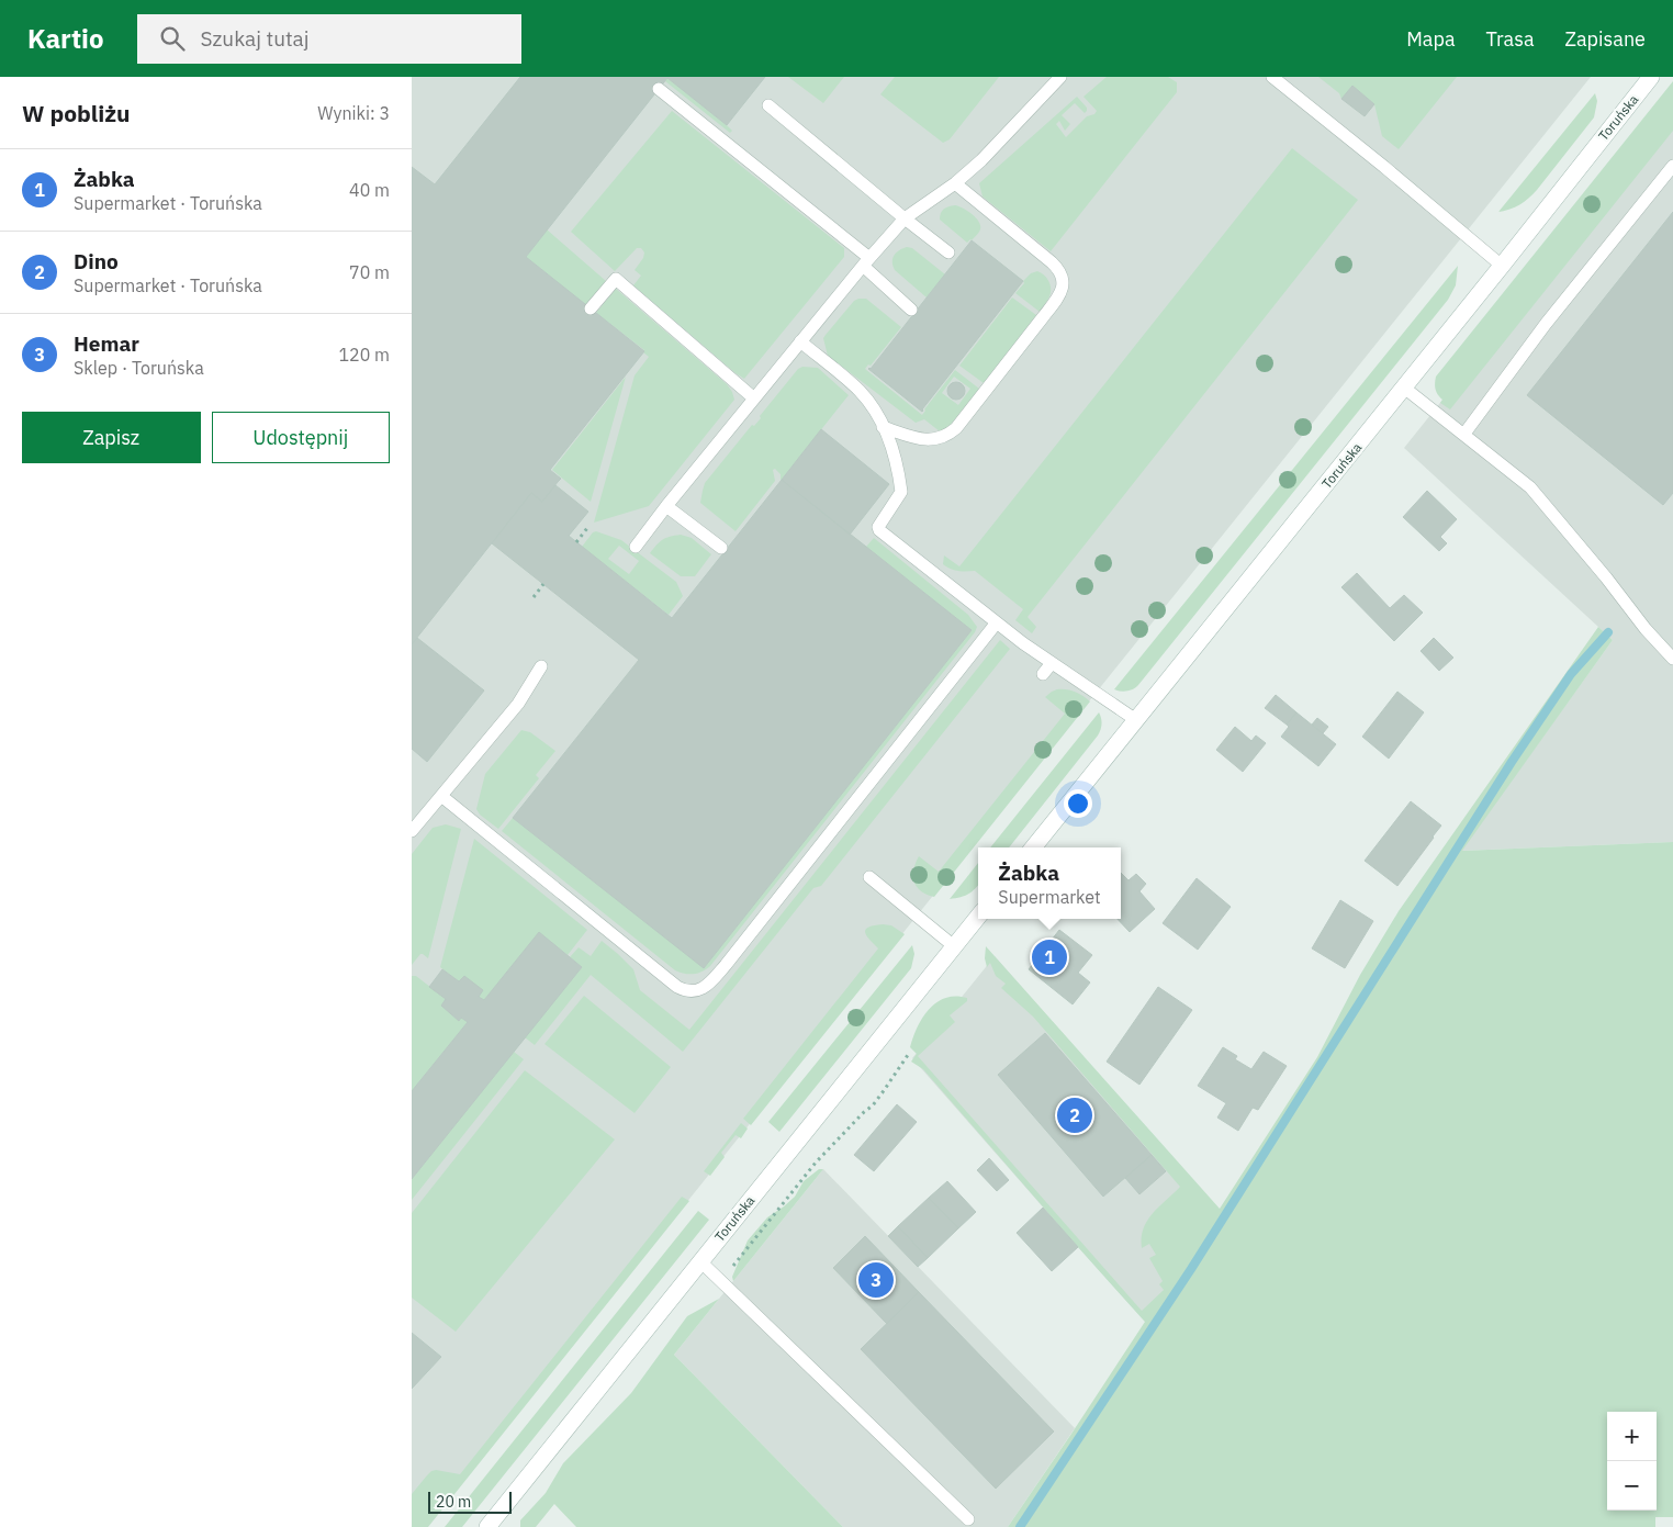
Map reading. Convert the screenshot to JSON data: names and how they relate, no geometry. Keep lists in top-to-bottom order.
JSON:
{
  "streets": {
    "street": ["Toruńska"]
  },
  "scale_bar": "20 m",
  "page": {
    "header": "Kartio",
    "search": "Szukaj tutaj",
    "nav": ["Mapa", "Trasa", "Zapisane"],
    "heading": ["W pobliżu", "Wyniki: 3"],
    "list": [
      {
        "mark": "1",
        "name": "Żabka",
        "note": "Supermarket · Toruńska",
        "value": "40 m"
      },
      {
        "mark": "2",
        "name": "Dino",
        "note": "Supermarket · Toruńska",
        "value": "70 m"
      },
      {
        "mark": "3",
        "name": "Hemar",
        "note": "Sklep · Toruńska",
        "value": "120 m"
      }
    ],
    "buttons": ["Zapisz", "Udostępnij"],
    "popup": ["Żabka", "Supermarket"],
    "pins": ["1", "2", "3"],
    "map_buttons": ["+", "−"],
    "scale": "20 m"
  }
}
